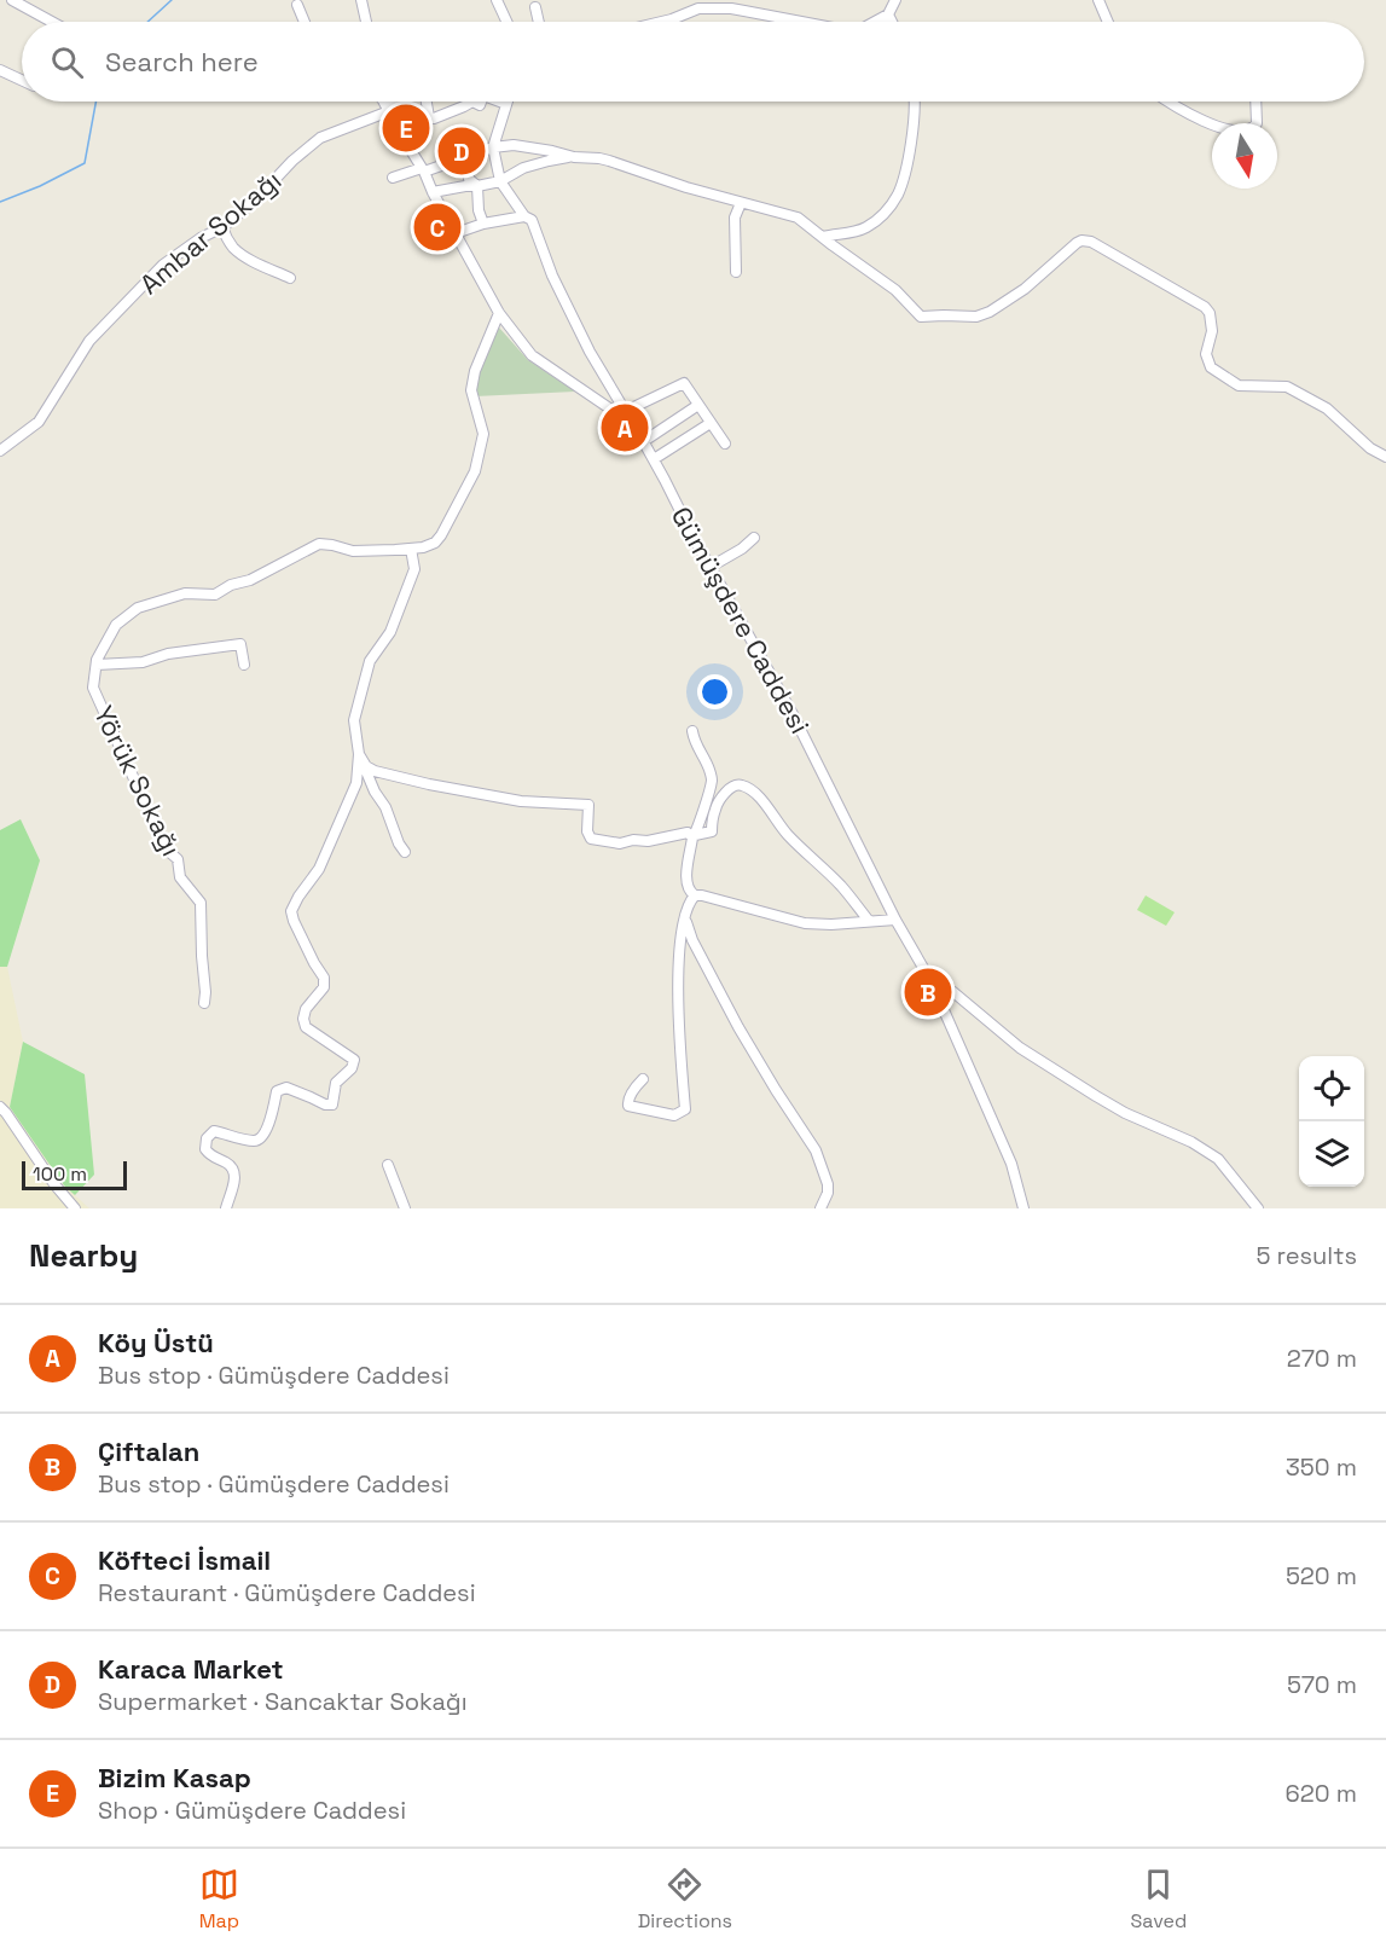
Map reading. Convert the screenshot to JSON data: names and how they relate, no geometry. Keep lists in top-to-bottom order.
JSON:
{
  "streets": {
    "street": ["Ambar Sokağı", "Gümüşdere Caddesi", "Yörük Sokağı"]
  },
  "crossings": [
    ["Ambar Sokağı", "Gümüşdere Caddesi"],
    ["Gümüşdere Caddesi", "Yörük Sokağı"]
  ],
  "scale_bar": "100 m",
  "north": "bottom",
  "page": {
    "search": "Search here",
    "pins": [
      "E",
      "D",
      "C",
      "A",
      "B"
    ],
    "scale": "100 m",
    "heading": ["Nearby", "5 results"],
    "list": [
      {
        "mark": "A",
        "name": "Köy Üstü",
        "note": "Bus stop · Gümüşdere Caddesi",
        "value": "270 m"
      },
      {
        "mark": "B",
        "name": "Çiftalan",
        "note": "Bus stop · Gümüşdere Caddesi",
        "value": "350 m"
      },
      {
        "mark": "C",
        "name": "Köfteci İsmail",
        "note": "Restaurant · Gümüşdere Caddesi",
        "value": "520 m"
      },
      {
        "mark": "D",
        "name": "Karaca Market",
        "note": "Supermarket · Sancaktar Sokağı",
        "value": "570 m"
      },
      {
        "mark": "E",
        "name": "Bizim Kasap",
        "note": "Shop · Gümüşdere Caddesi",
        "value": "620 m"
      }
    ],
    "nav": ["Map", "Directions", "Saved"]
  }
}
